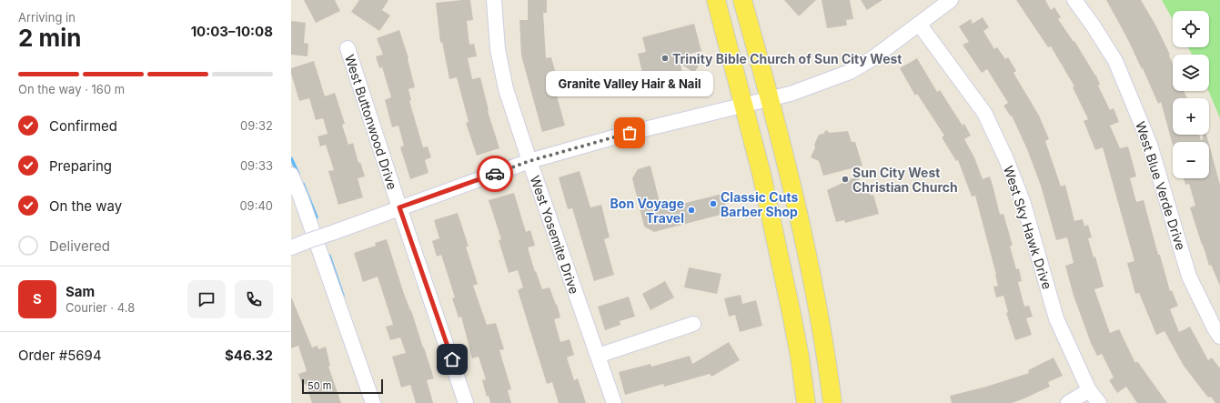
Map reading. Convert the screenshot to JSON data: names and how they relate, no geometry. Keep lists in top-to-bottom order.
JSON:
{
  "streets": {
    "street": [
      "West Buttonwood Drive",
      "West Blue Verde Drive",
      "West Sky Hawk Drive",
      "West Yosemite Drive"
    ]
  },
  "places": [
    "Trinity Bible Church of Sun City West",
    "Granite Valley Hair & Nail",
    "Sun City West Christian Church",
    "Classic Cuts Barber Shop",
    "Bon Voyage Travel"
  ],
  "scale_bar": "50 m",
  "page": {
    "heading": ["2 min", "Arriving in", "10:03–10:08"],
    "panel": [
      "Sam",
      "Courier · 4.8",
      "Order #5694",
      "$46.32"
    ],
    "map_buttons": ["+", "−"],
    "bar": "On the way · 160 m",
    "bubble": "Granite Valley Hair & Nail",
    "list": [
      ["Confirmed", "09:32"],
      ["Preparing", "09:33"],
      ["On the way", "09:40"],
      "Delivered"
    ],
    "round": "S",
    "scale": "50 m"
  }
}
